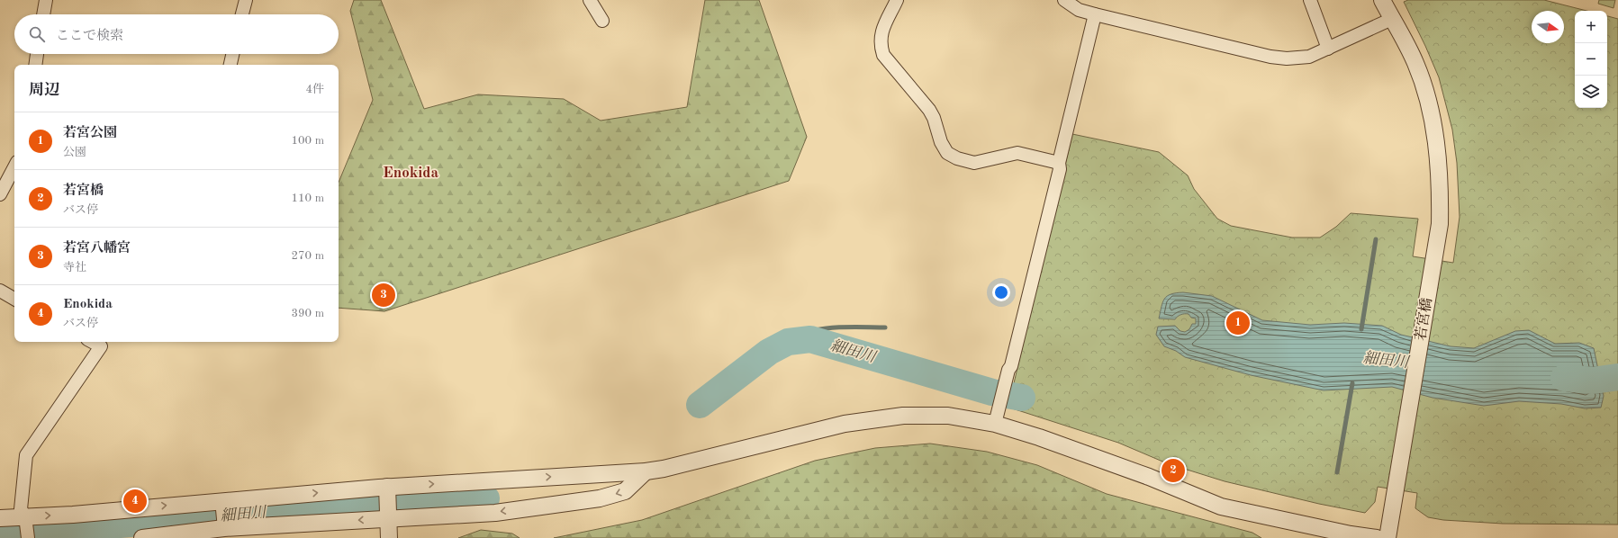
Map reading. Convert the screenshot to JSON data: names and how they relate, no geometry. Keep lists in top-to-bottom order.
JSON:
{
  "streets": {
    "street": ["若宮橋"]
  },
  "districts": ["Enokida"],
  "water": ["細田川"],
  "north": "right",
  "page": {
    "map_buttons": ["+", "−"],
    "search": "ここで検索",
    "heading": ["周辺", "4件"],
    "list": [
      {
        "mark": "1",
        "name": "若宮公園",
        "note": "公園",
        "value": "100 m"
      },
      {
        "mark": "2",
        "name": "若宮橋",
        "note": "バス停",
        "value": "110 m"
      },
      {
        "mark": "3",
        "name": "若宮八幡宮",
        "note": "寺社",
        "value": "270 m"
      },
      {
        "mark": "4",
        "name": "Enokida",
        "note": "バス停",
        "value": "390 m"
      }
    ],
    "pins": [
      "3",
      "1",
      "2",
      "4"
    ]
  }
}
